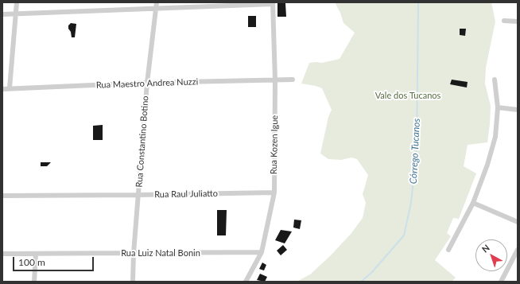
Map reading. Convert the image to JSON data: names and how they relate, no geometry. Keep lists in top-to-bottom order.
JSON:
{
  "streets": {
    "street": [
      "Rua Maestro Andrea Nuzzi",
      "Rua Constantino Botino",
      "Rua Kozen Igue",
      "Rua Raul Juliatto",
      "Rua Luiz Natal Bonin"
    ]
  },
  "crossings": [
    ["Rua Maestro Andrea Nuzzi", "Rua Constantino Botino"],
    ["Rua Maestro Andrea Nuzzi", "Rua Kozen Igue"],
    ["Rua Constantino Botino", "Rua Raul Juliatto"],
    ["Rua Constantino Botino", "Rua Luiz Natal Bonin"],
    ["Rua Kozen Igue", "Rua Raul Juliatto"],
    ["Rua Kozen Igue", "Rua Luiz Natal Bonin"]
  ],
  "water": ["Córrego Tucanos"],
  "parks": ["Vale dos Tucanos"],
  "scale_bar": "100 m",
  "north": "top left"
}
